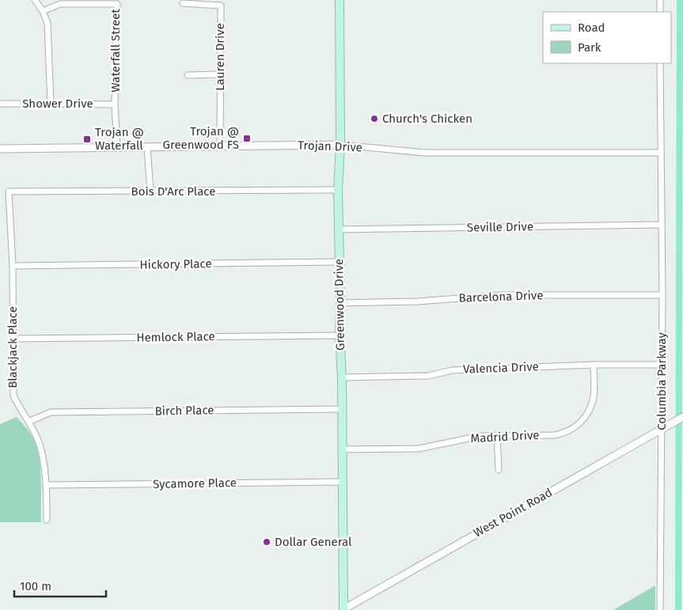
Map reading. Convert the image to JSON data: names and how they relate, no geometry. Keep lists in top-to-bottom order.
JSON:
{
  "streets": {
    "main road": ["Greenwood Drive"],
    "street": [
      "Waterfall Street",
      "Lauren Drive",
      "Shower Drive",
      "Trojan Drive",
      "Bois D'Arc Place",
      "Seville Drive",
      "Hickory Place",
      "Barcelona Drive",
      "Hemlock Place",
      "Blackjack Place",
      "Valencia Drive",
      "Columbia Parkway",
      "Birch Place",
      "Madrid Drive",
      "Sycamore Place",
      "West Point Road"
    ]
  },
  "crossings": [
    ["Waterfall Street", "Shower Drive"],
    ["Waterfall Street", "Trojan Drive"],
    ["Lauren Drive", "Trojan Drive"],
    ["Trojan Drive", "Greenwood Drive"],
    ["Trojan Drive", "Columbia Parkway"],
    ["Bois D'Arc Place", "Greenwood Drive"],
    ["Bois D'Arc Place", "Blackjack Place"],
    ["Seville Drive", "Greenwood Drive"],
    ["Seville Drive", "Columbia Parkway"],
    ["Hickory Place", "Greenwood Drive"],
    ["Hickory Place", "Blackjack Place"],
    ["Barcelona Drive", "Greenwood Drive"],
    ["Barcelona Drive", "Columbia Parkway"],
    ["Greenwood Drive", "Hemlock Place"],
    ["Greenwood Drive", "Valencia Drive"],
    ["Greenwood Drive", "Birch Place"],
    ["Greenwood Drive", "Madrid Drive"],
    ["Greenwood Drive", "Sycamore Place"],
    ["Greenwood Drive", "West Point Road"],
    ["Hemlock Place", "Blackjack Place"],
    ["Blackjack Place", "Birch Place"],
    ["Blackjack Place", "Sycamore Place"],
    ["Valencia Drive", "Columbia Parkway"],
    ["Valencia Drive", "Madrid Drive"],
    ["Columbia Parkway", "West Point Road"]
  ],
  "places": {
    "other": ["Church's Chicken", "Dollar General"],
    "transit": ["Trojan @ Greenwood FS", "Trojan @ Waterfall"]
  },
  "legend": ["Road", "Park"],
  "scale_bar": "100 m"
}
